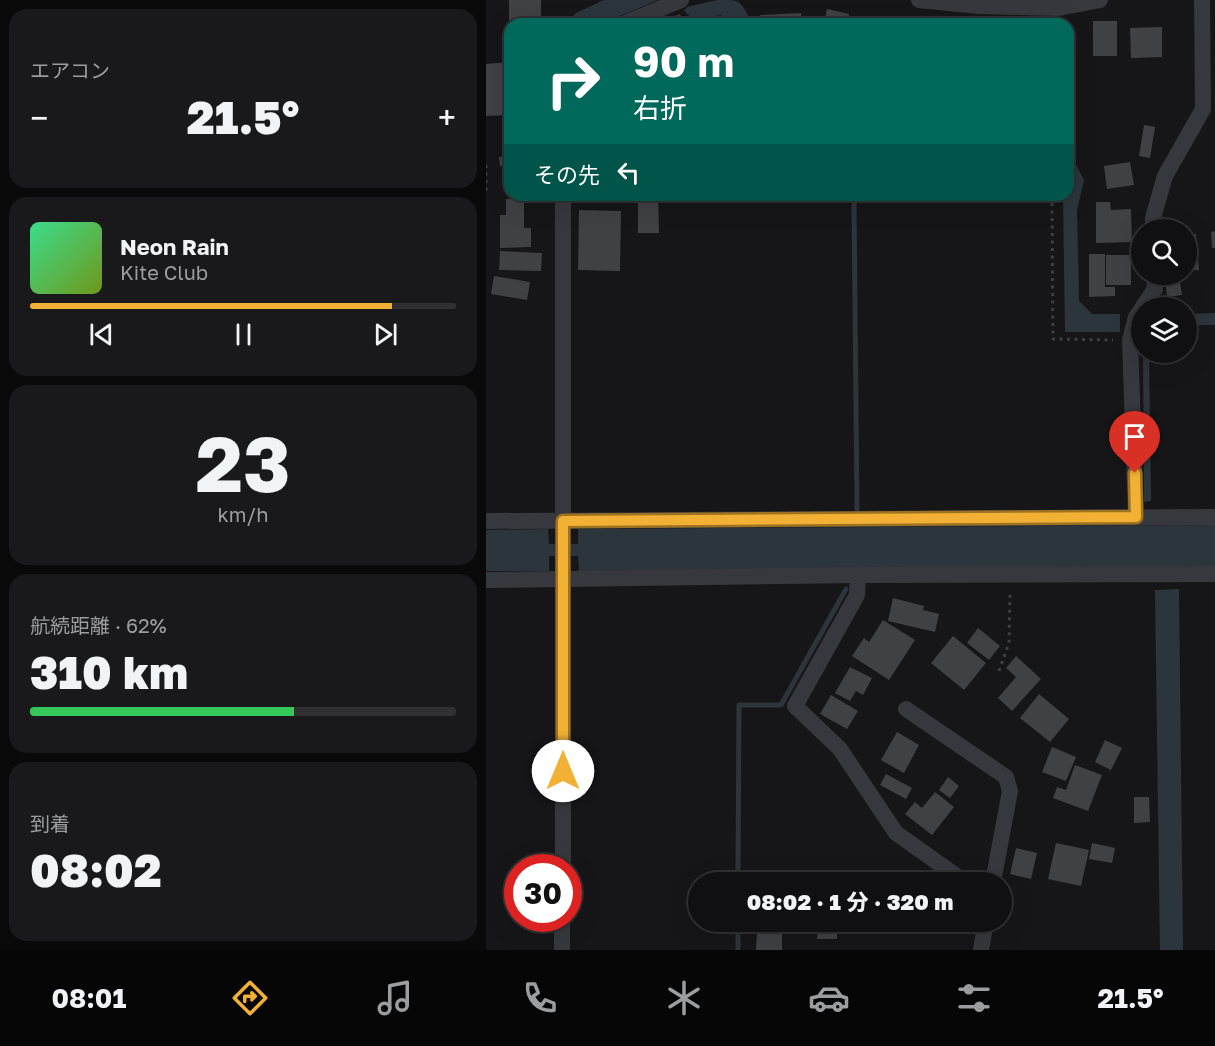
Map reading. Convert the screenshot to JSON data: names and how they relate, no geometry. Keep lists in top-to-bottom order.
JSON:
{
  "page": {
    "tile": [
      "エアコン",
      ["23", "km/h"],
      ["航続距離 · 62%", "310 km"],
      ["到着", "08:02"]
    ],
    "turn": ["90 m", "右折"],
    "heat": ["−", "21.5°", "+"],
    "then": "その先",
    "song": ["Neon Rain", "Kite Club"],
    "limit": "30",
    "trip": "08:02 · 1 分 · 320 m",
    "tabs": ["08:01", "21.5°"]
  }
}
